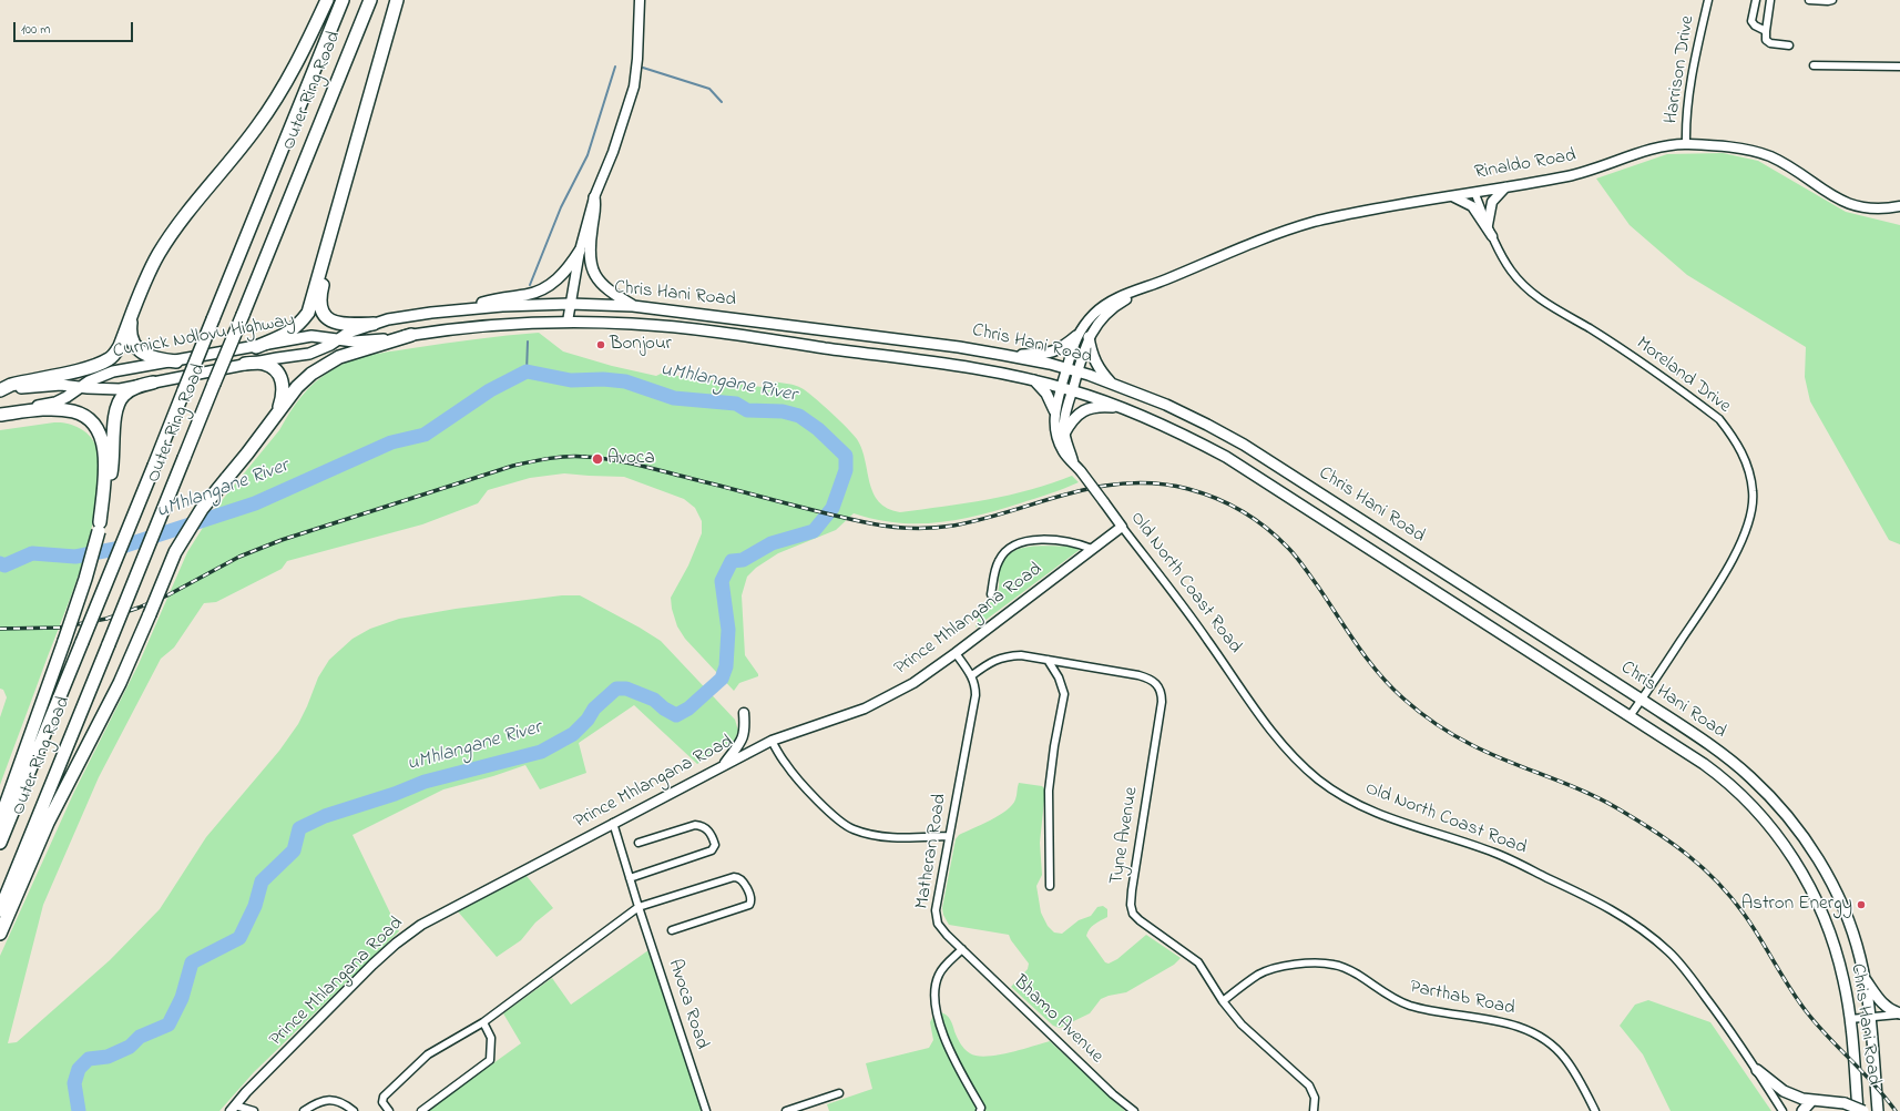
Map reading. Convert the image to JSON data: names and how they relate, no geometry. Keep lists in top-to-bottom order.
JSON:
{
  "streets": {
    "highway": ["Outer Ring Road"],
    "main road": ["Chris Hani Road", "Curnick Ndlovu Highway"],
    "street": [
      "Harrison Drive",
      "Rinaldo Road",
      "Moreland Drive",
      "Old North Coast Road",
      "Prince Mhlangana Road",
      "Tyne Avenue",
      "Matheran Road",
      "Parthab Road",
      "Avoca Road",
      "Bhamo Avenue"
    ]
  },
  "crossings": [
    ["Harrison Drive", "Rinaldo Road"],
    ["Rinaldo Road", "Chris Hani Road"],
    ["Rinaldo Road", "Moreland Drive"],
    ["Rinaldo Road", "Old North Coast Road"],
    ["Chris Hani Road", "Curnick Ndlovu Highway"],
    ["Chris Hani Road", "Moreland Drive"],
    ["Chris Hani Road", "Old North Coast Road"],
    ["Old North Coast Road", "Prince Mhlangana Road"],
    ["Prince Mhlangana Road", "Matheran Road"],
    ["Prince Mhlangana Road", "Avoca Road"],
    ["Tyne Avenue", "Matheran Road"],
    ["Tyne Avenue", "Parthab Road"],
    ["Matheran Road", "Bhamo Avenue"]
  ],
  "water": ["uMhlangane River"],
  "places": ["Bonjour", "Avoca", "Astron Energy"],
  "scale_bar": "100 m"
}
